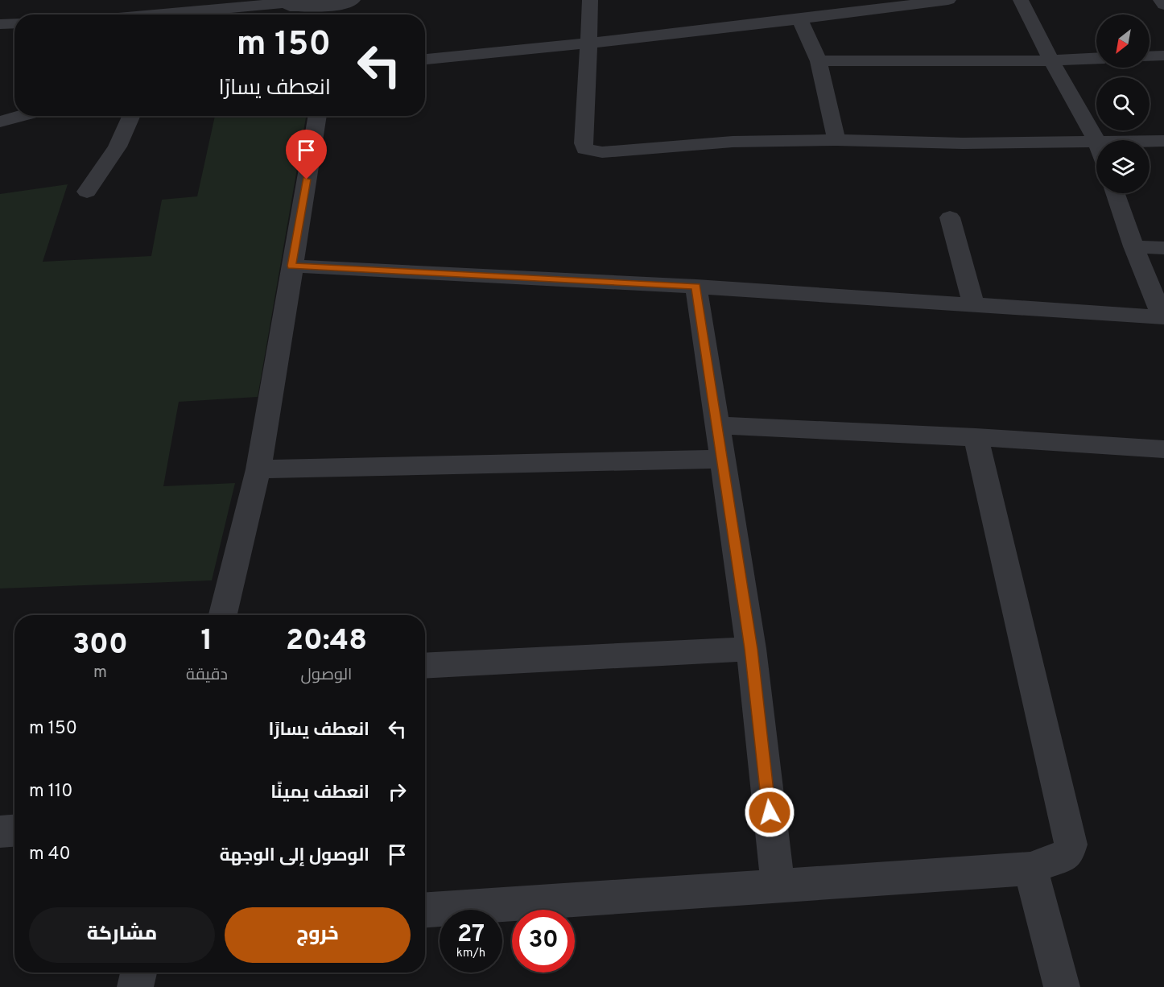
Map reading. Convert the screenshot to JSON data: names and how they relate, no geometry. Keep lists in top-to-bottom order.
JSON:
{
  "north": "bottom left",
  "page": {
    "turn": ["150 m", "انعطف يسارًا"],
    "eta": [
      "20:48",
      "الوصول",
      "1",
      "دقيقة",
      "300",
      "m"
    ],
    "list": [
      {
        "name": "انعطف يسارًا",
        "value": "150 m"
      },
      {
        "name": "انعطف يمينًا",
        "value": "110 m"
      },
      {
        "name": "الوصول إلى الوجهة",
        "value": "40 m"
      }
    ],
    "buttons": ["خروج", "مشاركة"],
    "speed": "27 km/h",
    "limit": "30"
  }
}
